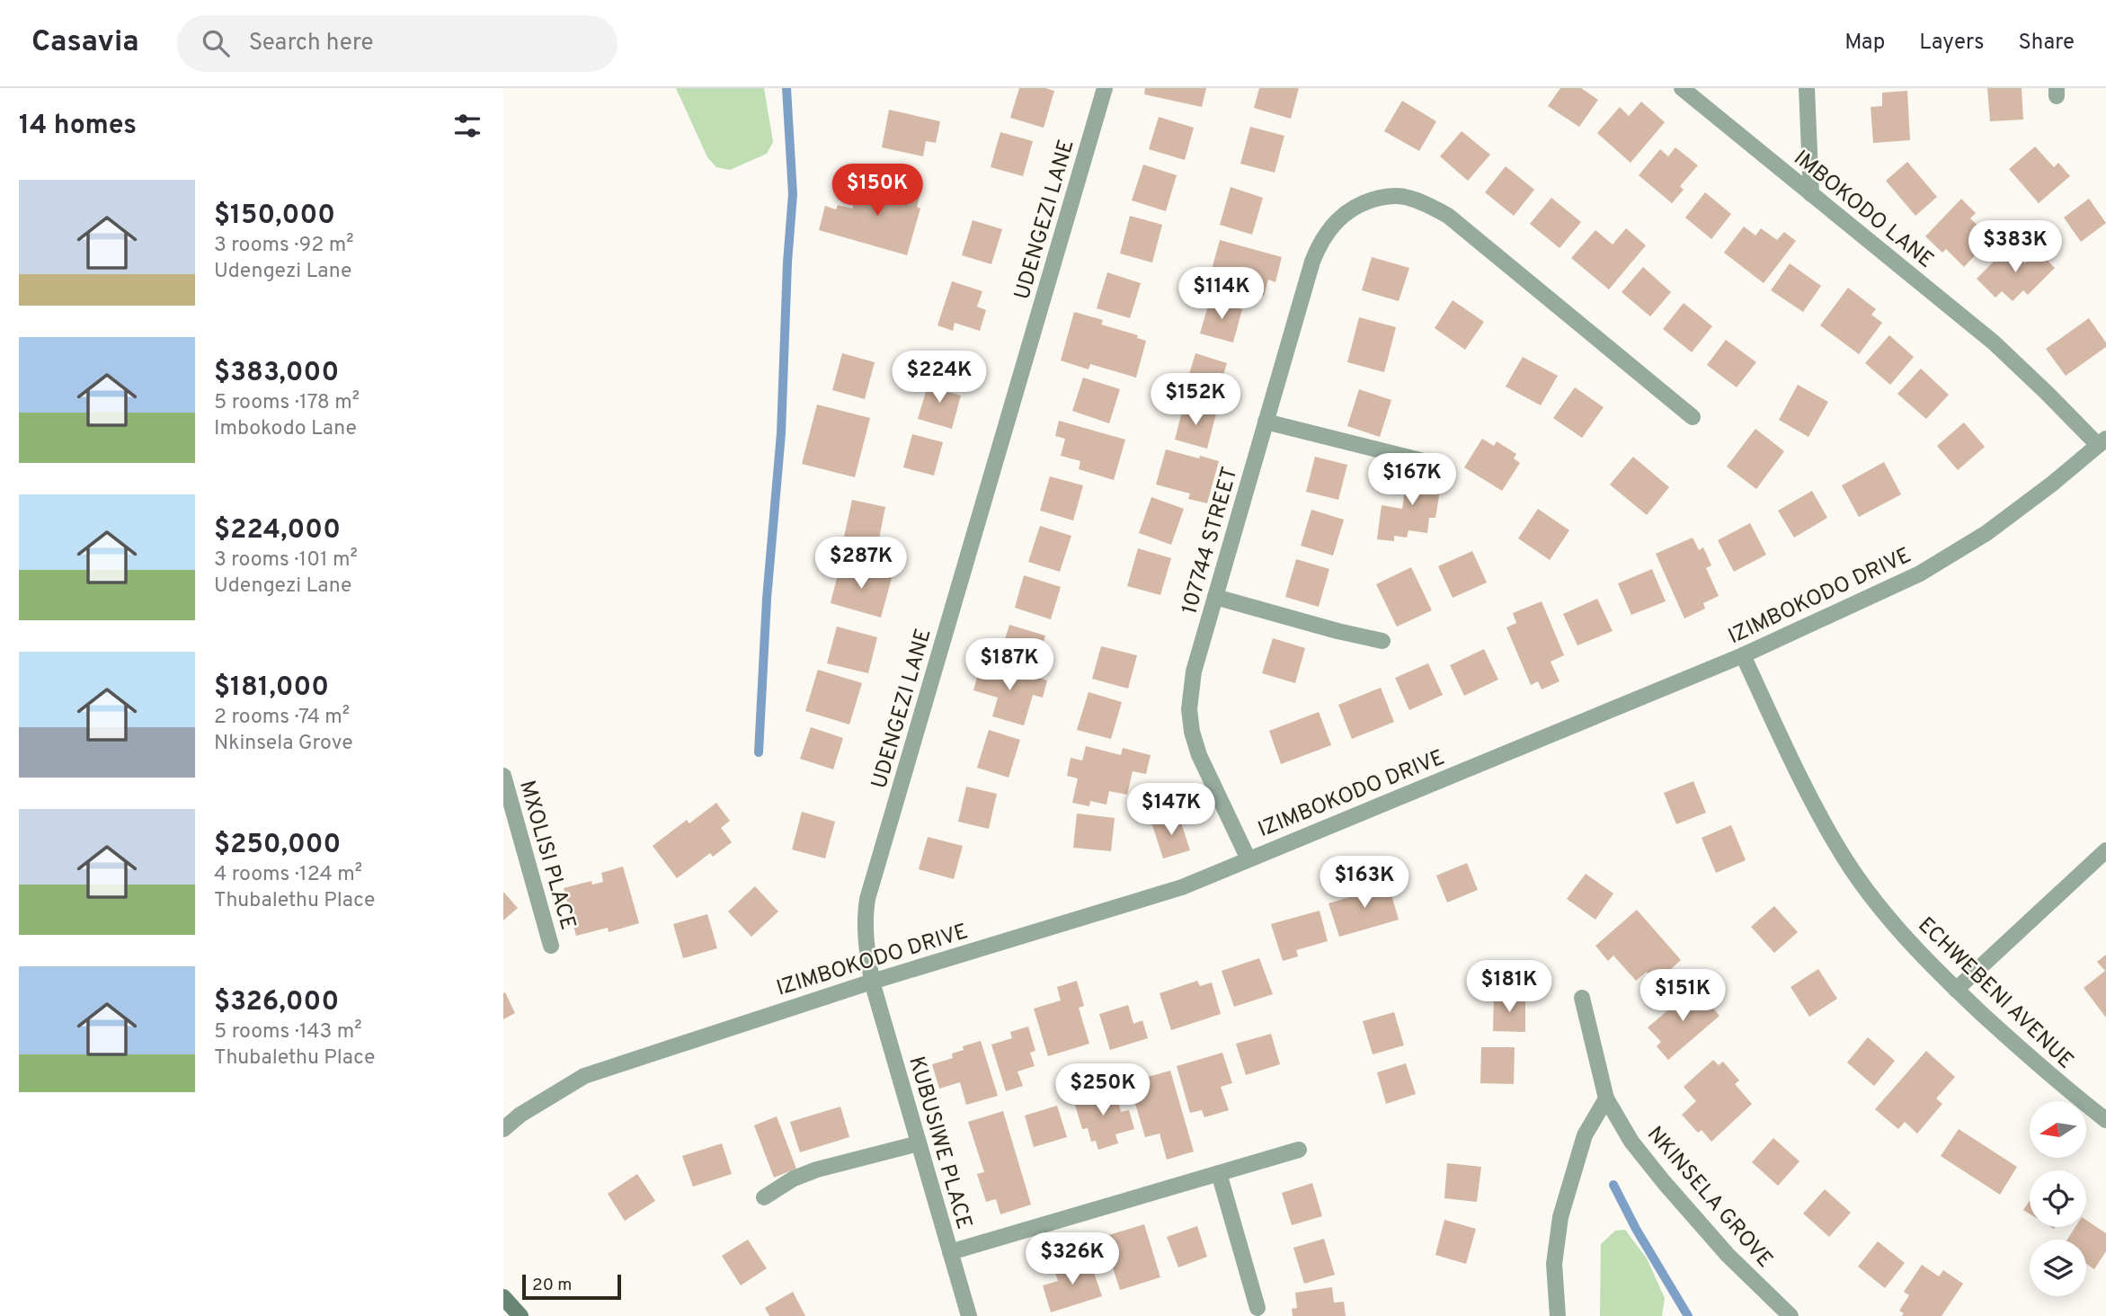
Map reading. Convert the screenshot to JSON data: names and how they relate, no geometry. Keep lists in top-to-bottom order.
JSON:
{
  "streets": {
    "street": [
      "IMBOKODO LANE",
      "UDENGEZI LANE",
      "107744 STREET",
      "IZIMBOKODO DRIVE",
      "MXOLISI PLACE",
      "ECHWEBENI AVENUE",
      "KUBUSIWE PLACE",
      "NKINSELA GROVE"
    ]
  },
  "crossings": [
    ["IMBOKODO LANE", "IZIMBOKODO DRIVE"],
    ["UDENGEZI LANE", "IZIMBOKODO DRIVE"],
    ["UDENGEZI LANE", "KUBUSIWE PLACE"],
    ["107744 STREET", "IZIMBOKODO DRIVE"],
    ["IZIMBOKODO DRIVE", "ECHWEBENI AVENUE"],
    ["IZIMBOKODO DRIVE", "KUBUSIWE PLACE"]
  ],
  "scale_bar": "20 m",
  "north": "left",
  "page": {
    "header": "Casavia",
    "search": "Search here",
    "nav": ["Map", "Layers", "Share"],
    "heading": "14 homes",
    "list": [
      {
        "name": "$150,000",
        "note": "3 rooms · 92 m² · Udengezi Lane"
      },
      {
        "name": "$383,000",
        "note": "5 rooms · 178 m² · Imbokodo Lane"
      },
      {
        "name": "$224,000",
        "note": "3 rooms · 101 m² · Udengezi Lane"
      },
      {
        "name": "$181,000",
        "note": "2 rooms · 74 m² · Nkinsela Grove"
      },
      {
        "name": "$250,000",
        "note": "4 rooms · 124 m² · Thubalethu Place"
      },
      {
        "name": "$326,000",
        "note": "5 rooms · 143 m² · Thubalethu Place"
      }
    ],
    "price": [
      "$150K",
      "$383K",
      "$114K",
      "$224K",
      "$152K",
      "$167K",
      "$287K",
      "$187K",
      "$147K",
      "$163K",
      "$181K",
      "$151K",
      "$250K",
      "$326K"
    ],
    "scale": "20 m"
  }
}
